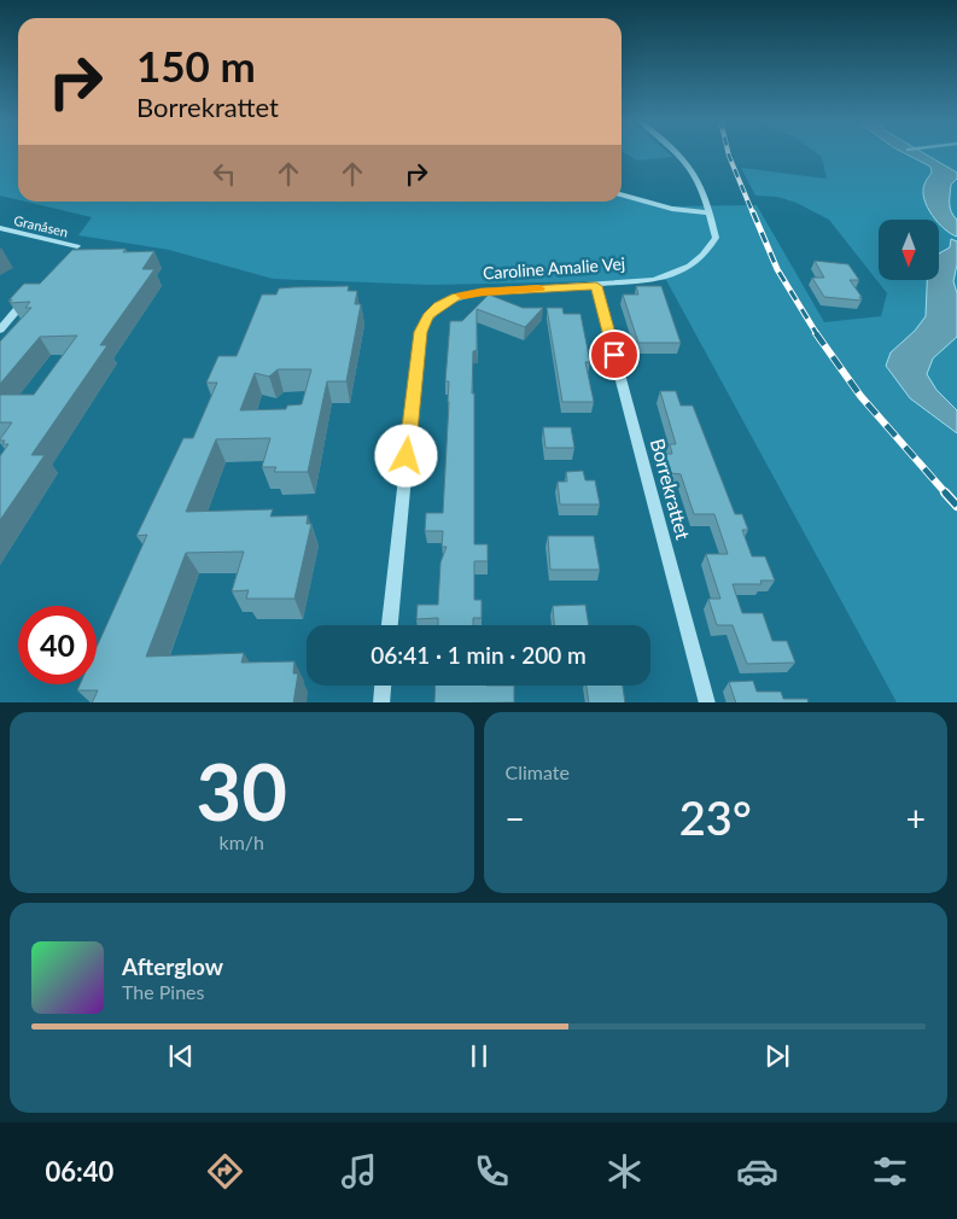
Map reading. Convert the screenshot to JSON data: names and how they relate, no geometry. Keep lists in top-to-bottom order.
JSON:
{
  "streets": {
    "street": ["Granåsen", "Caroline Amalie Vej", "Borrekrattet"]
  },
  "crossings": [
    ["Caroline Amalie Vej", "Borrekrattet"]
  ],
  "north": "bottom",
  "page": {
    "turn": ["150 m", "Borrekrattet"],
    "limit": "40",
    "trip": "06:41 · 1 min · 200 m",
    "tile": [
      ["30", "km/h"],
      "Climate"
    ],
    "heat": ["−", "23°", "+"],
    "song": ["Afterglow", "The Pines"],
    "tabs": "06:40"
  }
}
